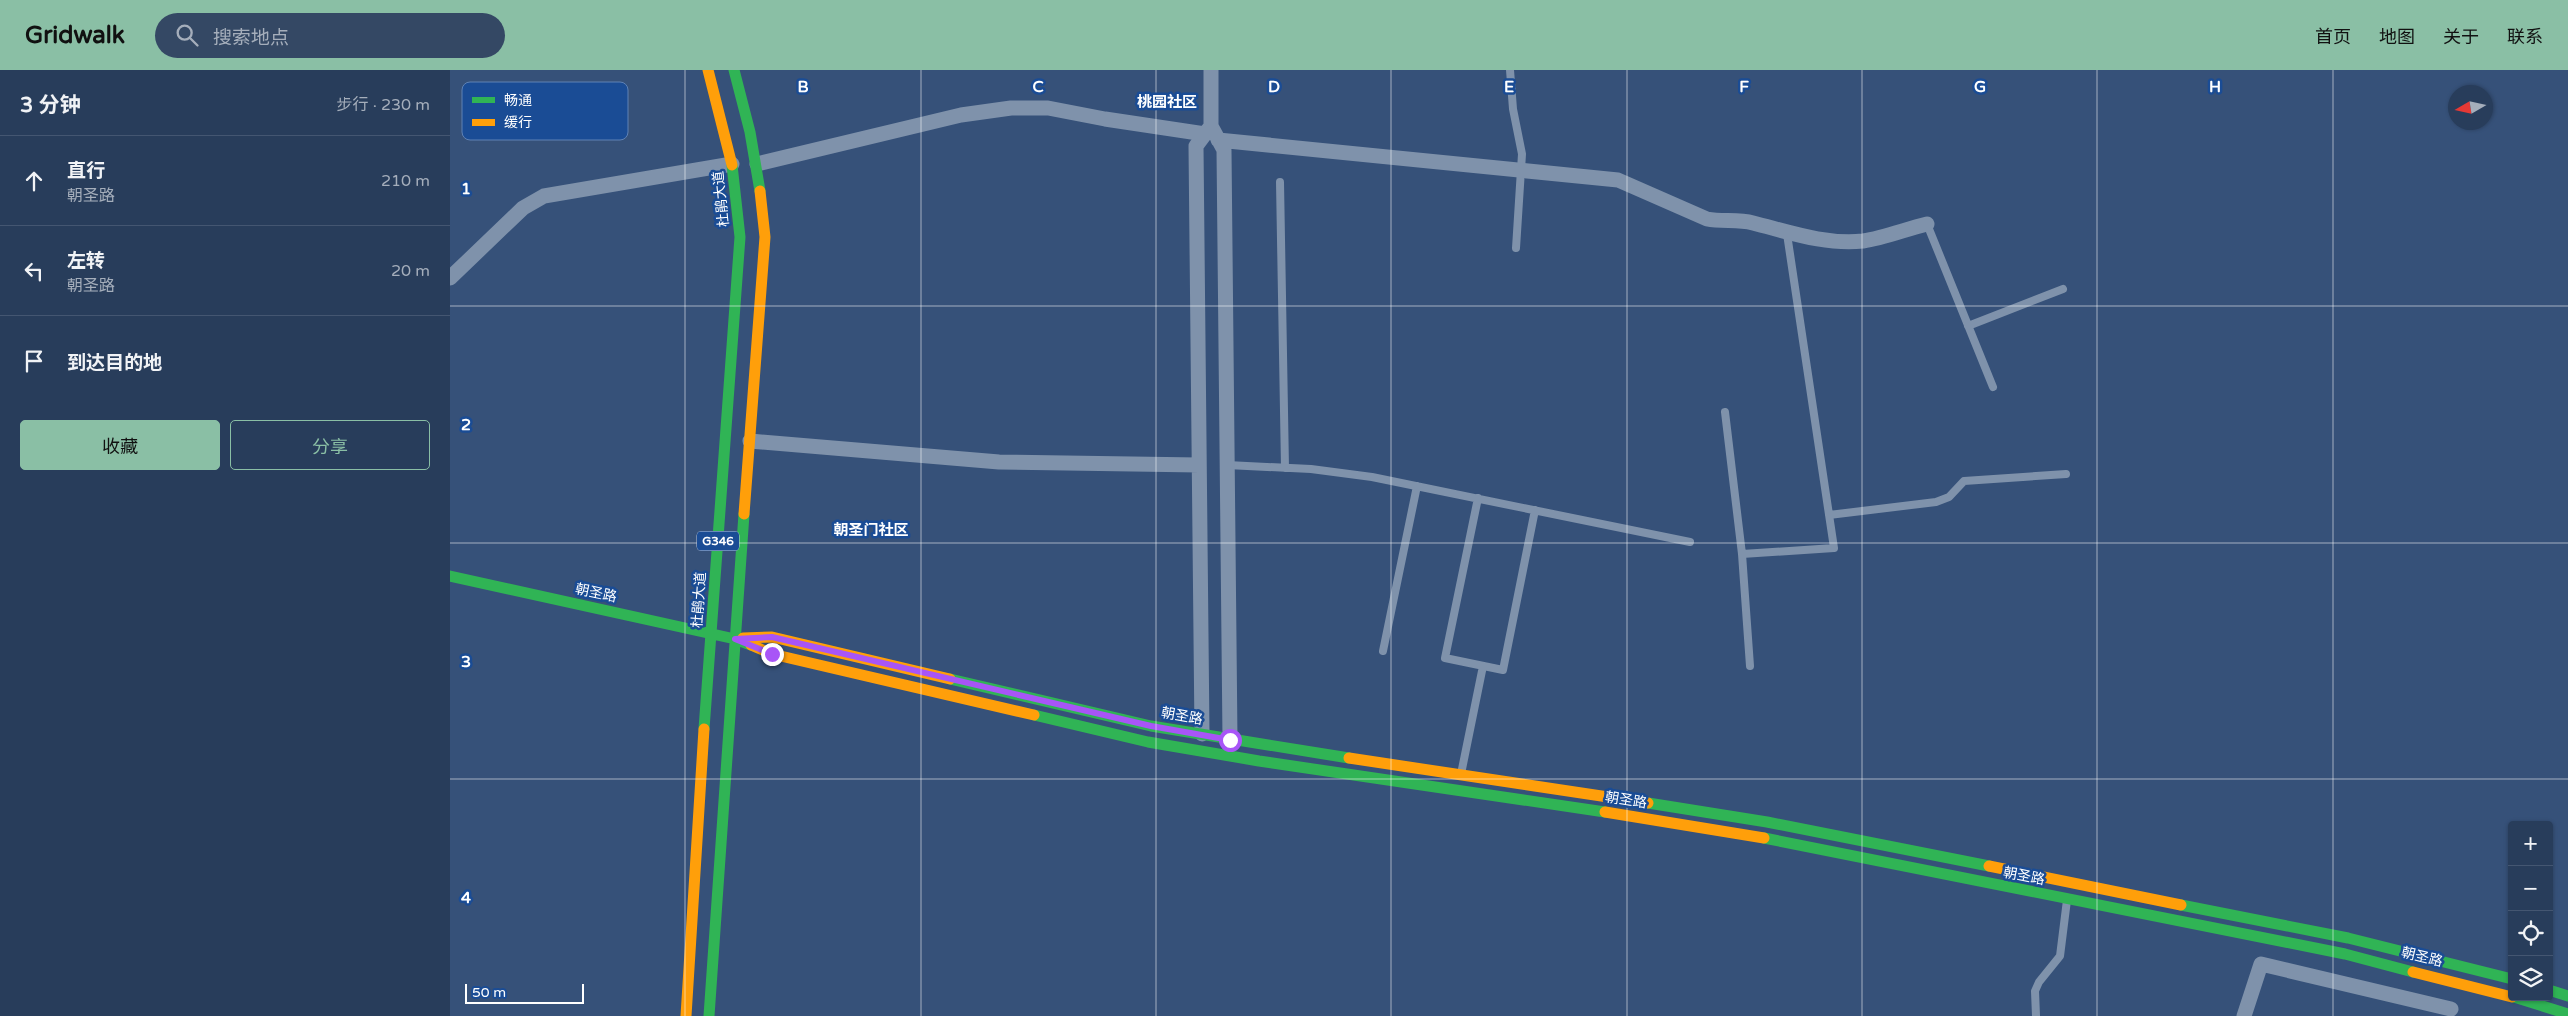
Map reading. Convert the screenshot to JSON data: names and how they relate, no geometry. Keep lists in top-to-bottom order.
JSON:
{
  "streets": {
    "main road": ["杜鹃大道", "G346", "朝圣路"]
  },
  "crossings": [
    ["杜鹃大道", "朝圣路"],
    ["G346", "朝圣路"]
  ],
  "districts": ["桃园社区", "朝圣门社区"],
  "legend": ["畅通", "缓行"],
  "scale_bar": "50 m",
  "north": "left",
  "page": {
    "header": "Gridwalk",
    "search": "搜索地点",
    "nav": [
      "首页",
      "地图",
      "关于",
      "联系"
    ],
    "heading": ["3 分钟", "步行 · 230 m"],
    "list": [
      ["直行", "朝圣路", "210 m"],
      ["左转", "朝圣路", "20 m"],
      "到达目的地"
    ],
    "buttons": ["收藏", "分享"],
    "map_buttons": ["+", "−"],
    "scale": "50 m"
  },
  "grid": {
    "columns": [
      "B",
      "C",
      "D",
      "E",
      "F",
      "G",
      "H"
    ],
    "rows": [
      "1",
      "2",
      "3",
      "4"
    ]
  }
}
